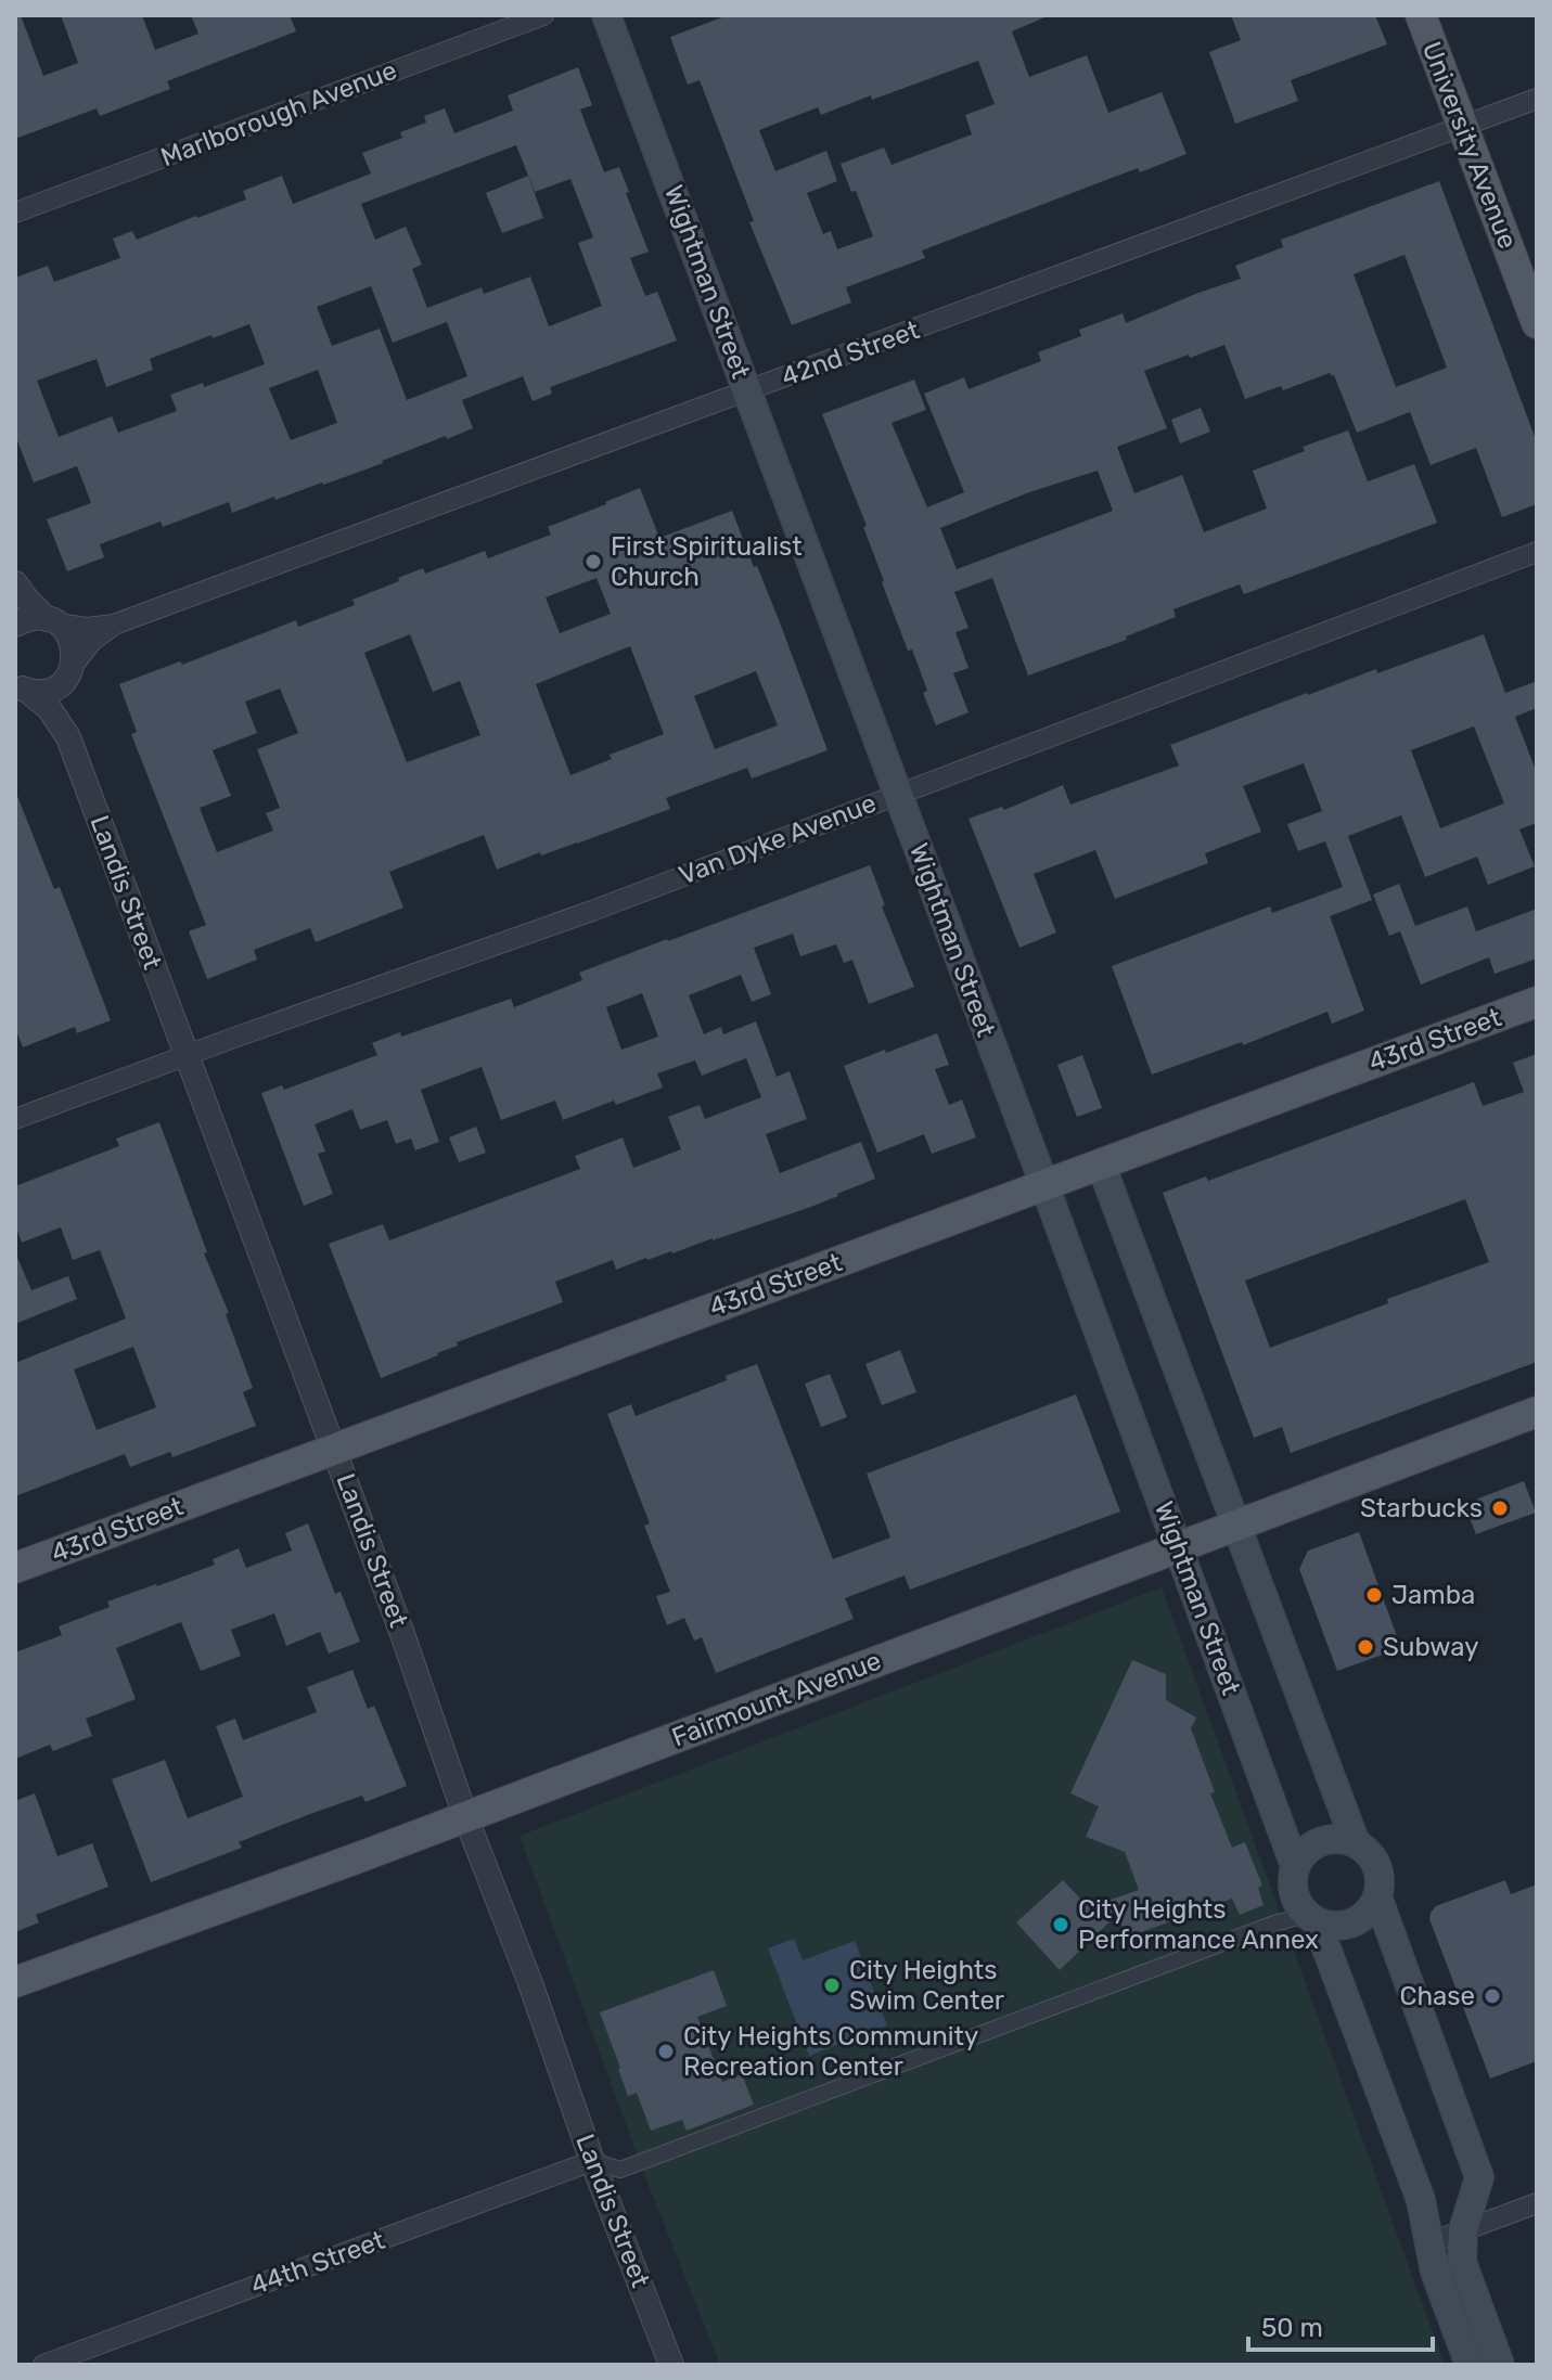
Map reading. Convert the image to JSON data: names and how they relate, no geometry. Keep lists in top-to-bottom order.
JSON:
{
  "streets": {
    "main road": [
      "University Avenue",
      "Wightman Street",
      "43rd Street",
      "Fairmount Avenue"
    ],
    "street": [
      "Marlborough Avenue",
      "42nd Street",
      "Van Dyke Avenue",
      "Landis Street",
      "44th Street"
    ]
  },
  "crossings": [
    ["University Avenue", "42nd Street"],
    ["Wightman Street", "42nd Street"],
    ["Wightman Street", "Van Dyke Avenue"],
    ["Wightman Street", "43rd Street"],
    ["Wightman Street", "Fairmount Avenue"],
    ["42nd Street", "Landis Street"],
    ["Van Dyke Avenue", "Landis Street"],
    ["Landis Street", "43rd Street"],
    ["Landis Street", "Fairmount Avenue"],
    ["Landis Street", "44th Street"]
  ],
  "places": [
    "First Spiritualist Church",
    "Starbucks",
    "Jamba",
    "Subway",
    "City Heights Performance Annex",
    "City Heights Swim Center",
    "Chase",
    "City Heights Community Recreation Center"
  ],
  "scale_bar": "50 m"
}
